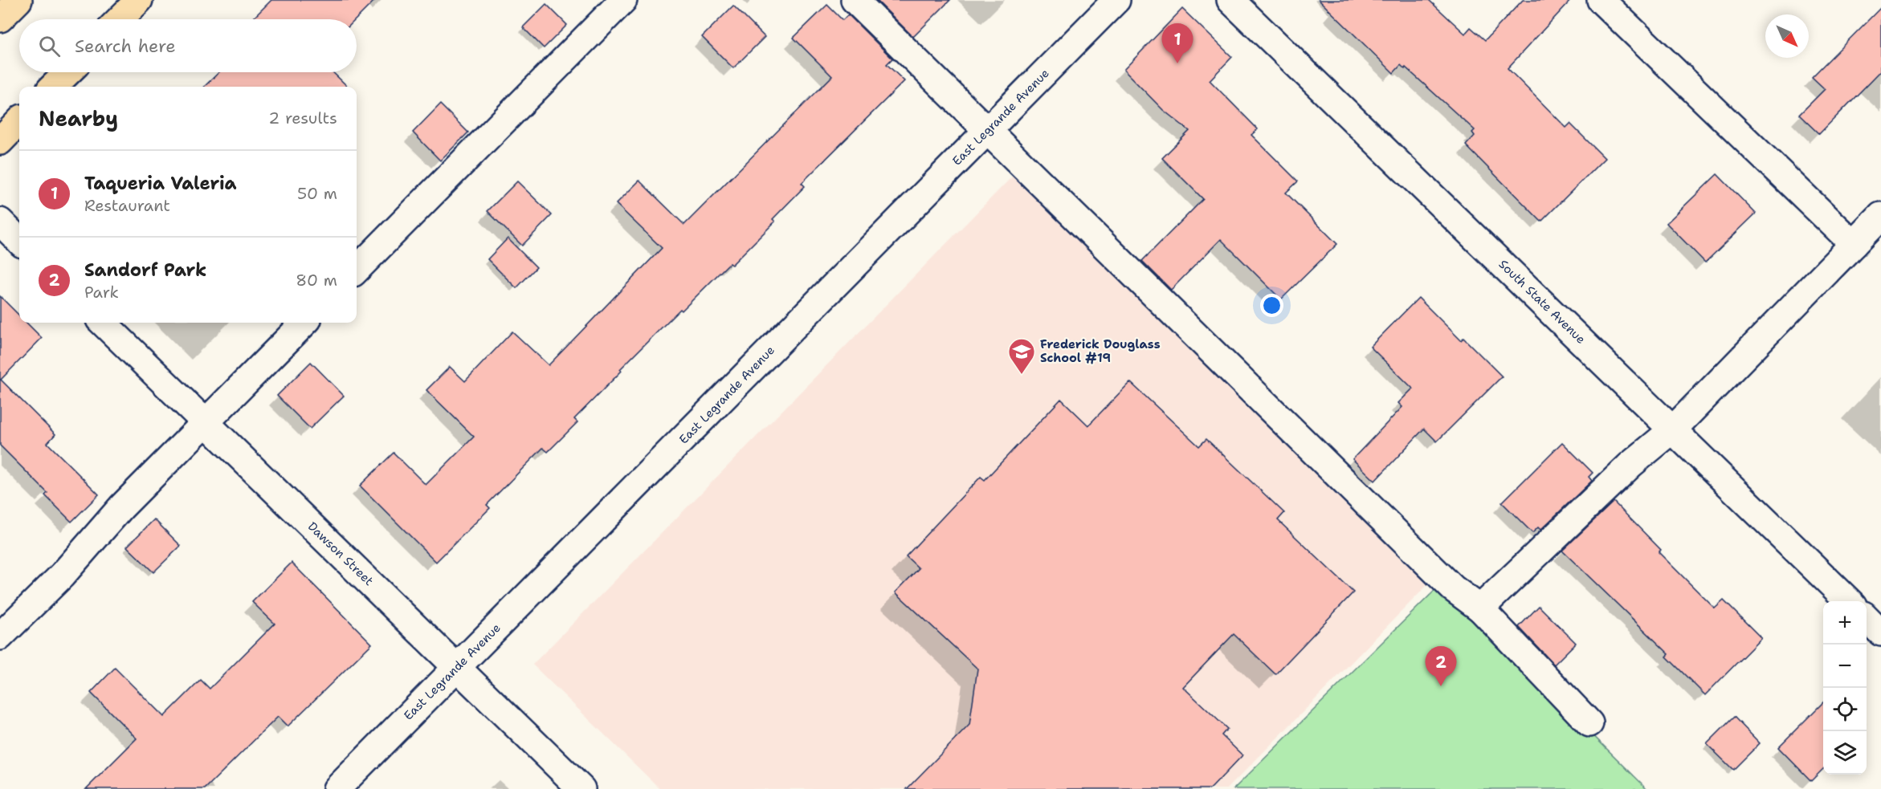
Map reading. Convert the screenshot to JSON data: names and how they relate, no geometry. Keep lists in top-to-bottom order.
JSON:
{
  "streets": {
    "street": ["East Legrande Avenue", "South State Avenue", "Dawson Street"]
  },
  "crossings": [
    ["East Legrande Avenue", "Dawson Street"]
  ],
  "places": {
    "school or university": ["Frederick Douglass School #19"]
  },
  "north": "bottom right",
  "page": {
    "search": "Search here",
    "pins": ["1", "2"],
    "heading": ["Nearby", "2 results"],
    "list": [
      {
        "mark": "1",
        "name": "Taqueria Valeria",
        "note": "Restaurant",
        "value": "50 m"
      },
      {
        "mark": "2",
        "name": "Sandorf Park",
        "note": "Park",
        "value": "80 m"
      }
    ],
    "map_buttons": ["+", "−"]
  }
}
